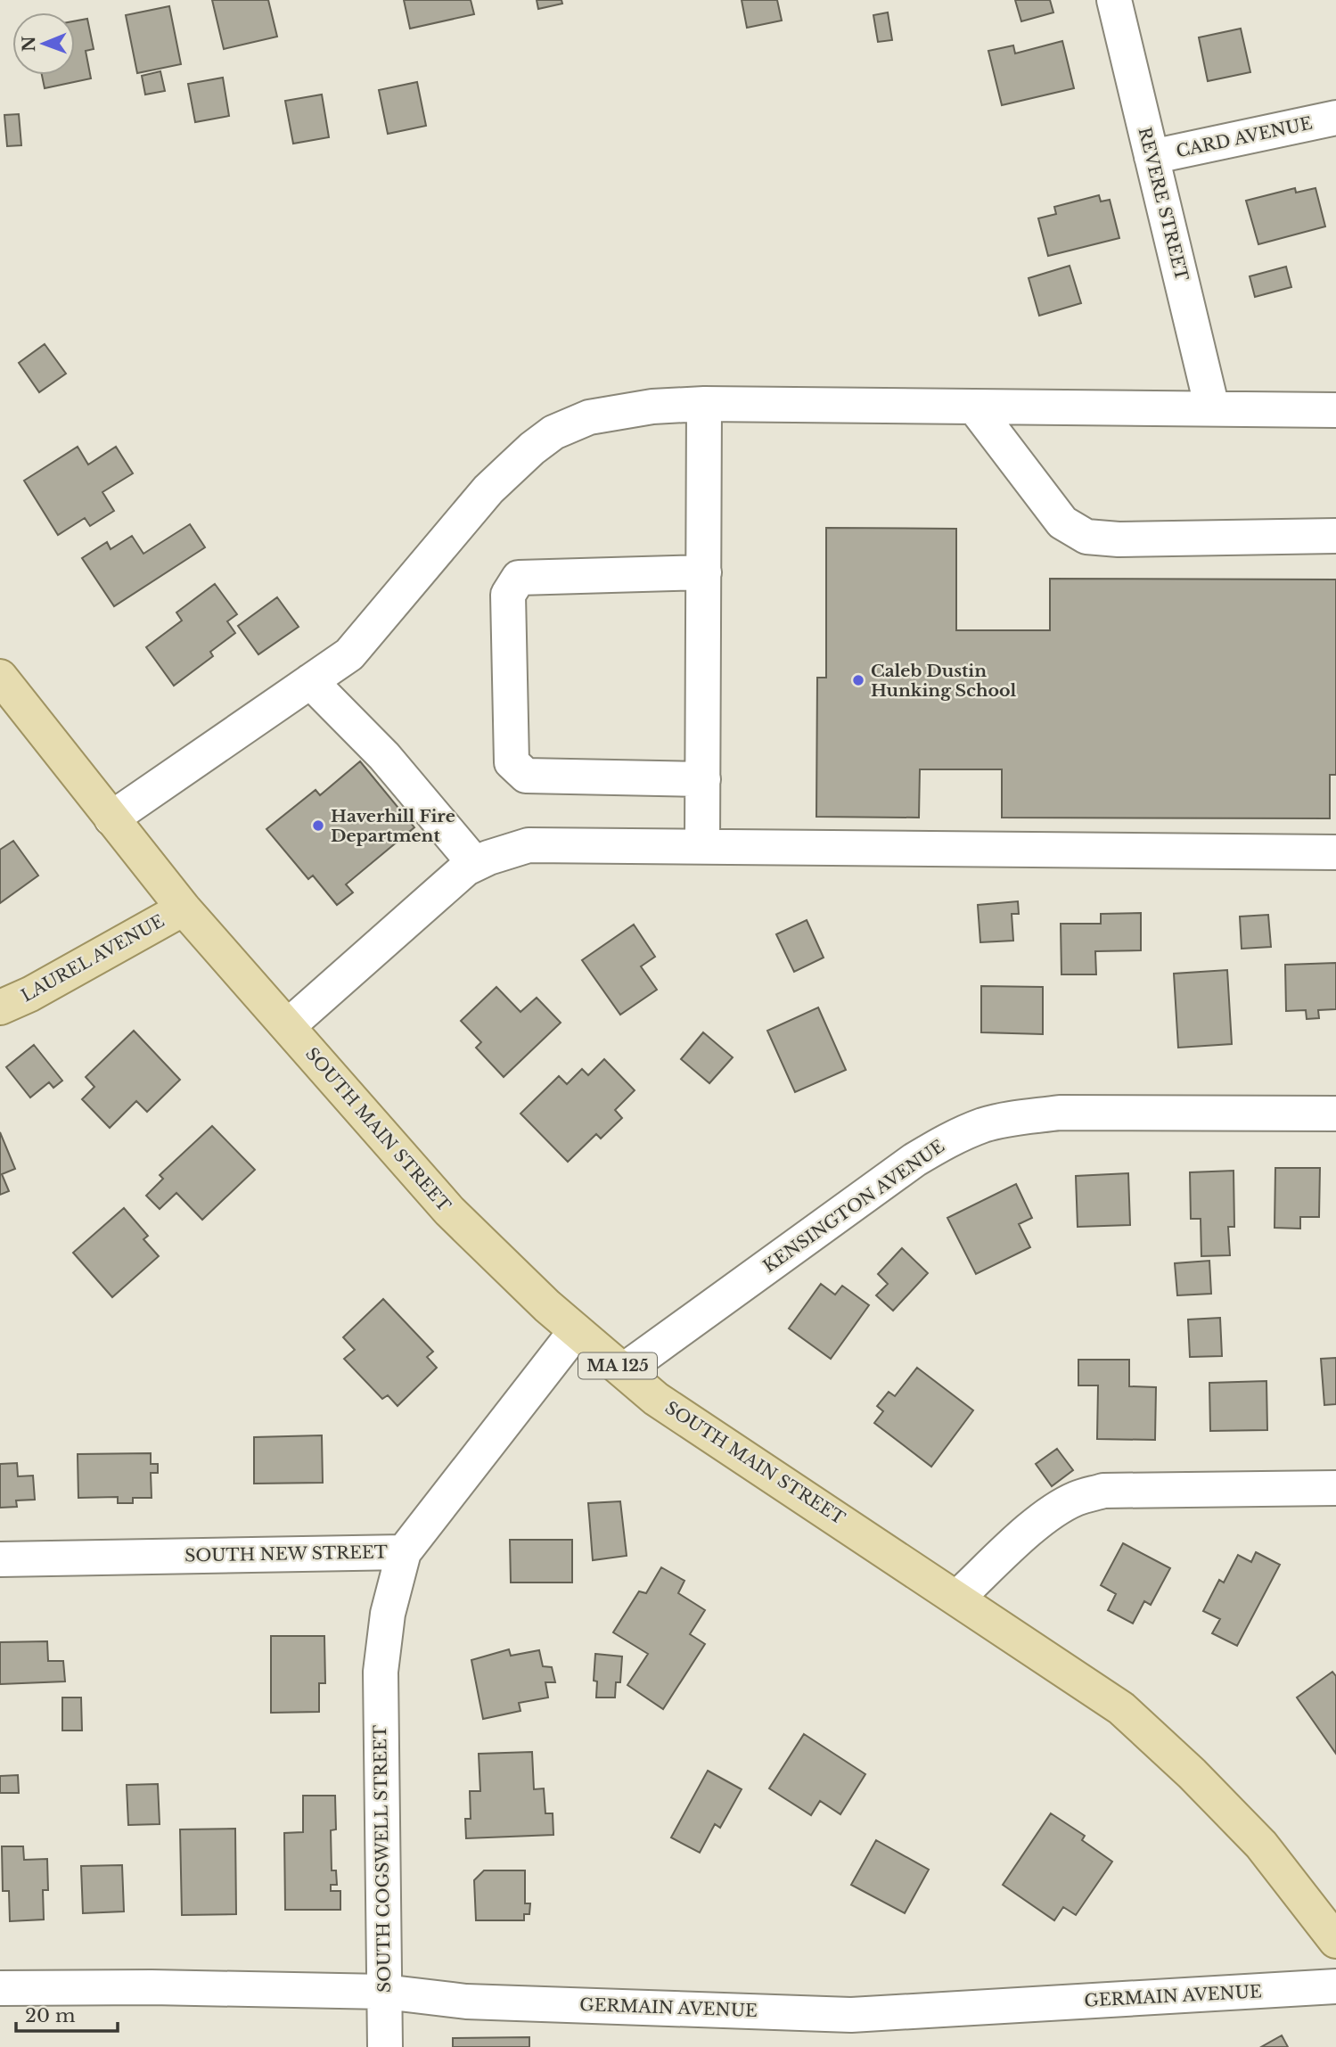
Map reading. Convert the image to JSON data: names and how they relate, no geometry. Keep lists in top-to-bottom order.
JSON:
{
  "streets": {
    "main road": ["LAUREL AVENUE", "SOUTH MAIN STREET", "MA 125"],
    "street": [
      "CARD AVENUE",
      "REVERE STREET",
      "KENSINGTON AVENUE",
      "SOUTH NEW STREET",
      "SOUTH COGSWELL STREET",
      "GERMAIN AVENUE"
    ]
  },
  "crossings": [
    ["CARD AVENUE", "REVERE STREET"],
    ["LAUREL AVENUE", "SOUTH MAIN STREET"],
    ["SOUTH MAIN STREET", "KENSINGTON AVENUE"],
    ["SOUTH MAIN STREET", "SOUTH NEW STREET"],
    ["SOUTH NEW STREET", "SOUTH COGSWELL STREET"],
    ["SOUTH COGSWELL STREET", "GERMAIN AVENUE"]
  ],
  "places": ["Caleb Dustin Hunking School", "Haverhill Fire Department"],
  "scale_bar": "20 m",
  "north": "left"
}
